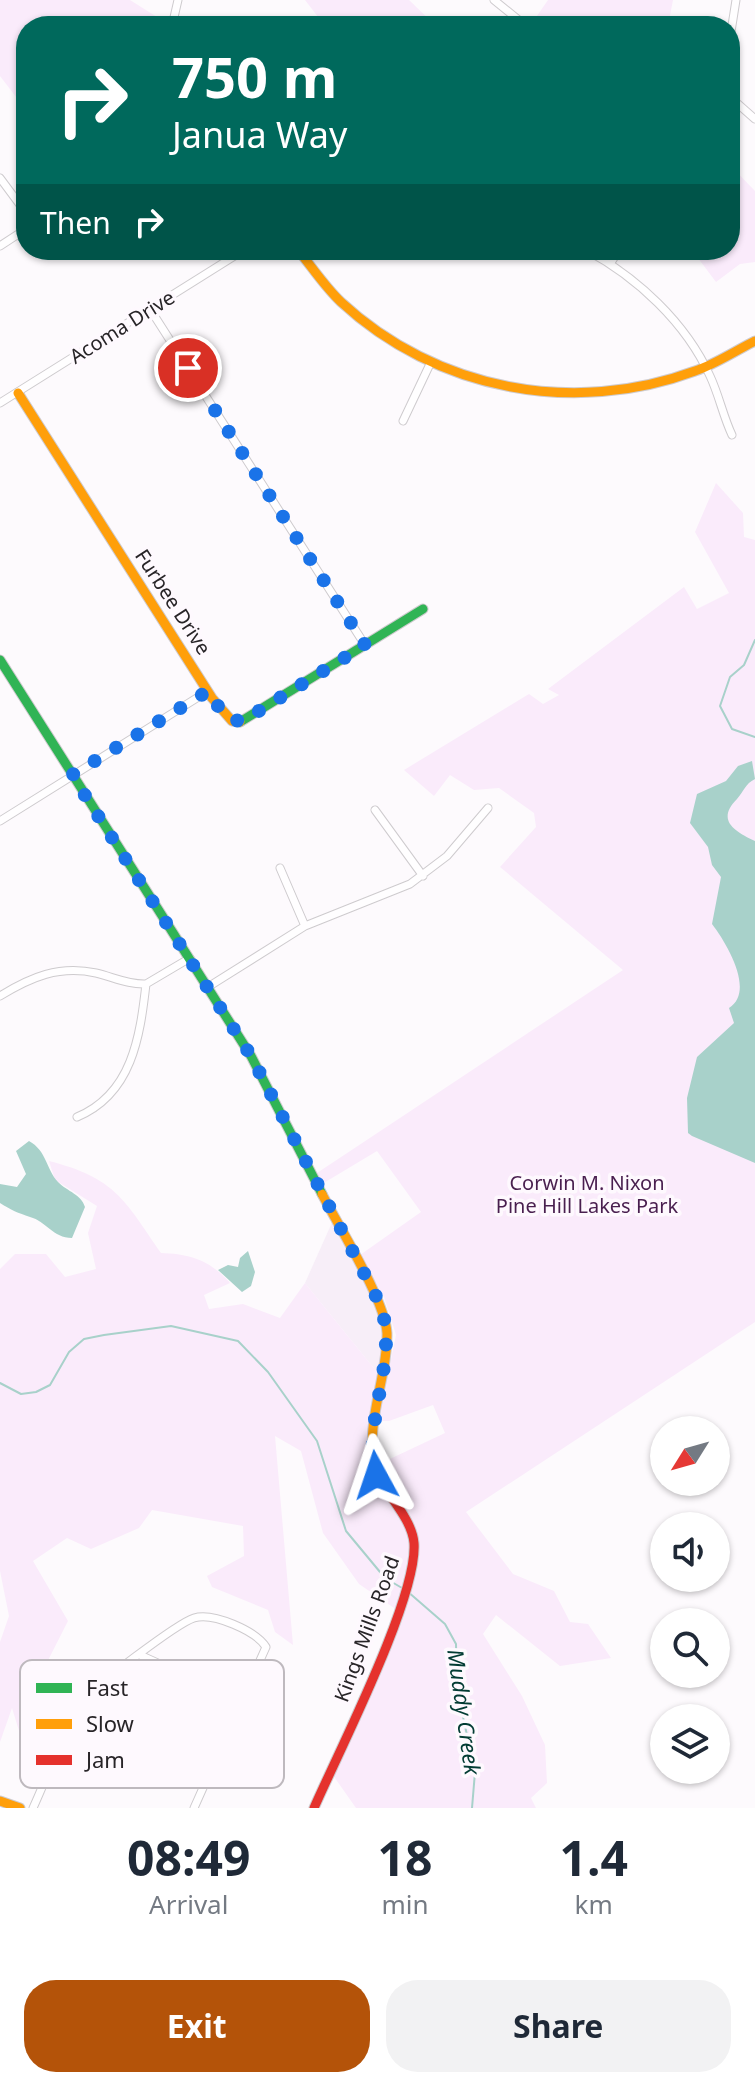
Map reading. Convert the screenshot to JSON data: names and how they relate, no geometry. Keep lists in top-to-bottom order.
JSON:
{
  "streets": {
    "street": ["Acoma Drive", "Furbee Drive", "Kings Mills Road"]
  },
  "crossings": [
    ["Acoma Drive", "Furbee Drive"]
  ],
  "water": ["Muddy Creek"],
  "parks": ["Corwin M. Nixon Pine Hill Lakes Park"],
  "legend": ["Fast", "Slow", "Jam"],
  "north": "bottom left",
  "page": {
    "turn": ["750 m", "Janua Way"],
    "then": "Then",
    "eta": [
      "08:49",
      "Arrival",
      "18",
      "min",
      "1.4",
      "km"
    ],
    "buttons": ["Exit", "Share"]
  }
}
